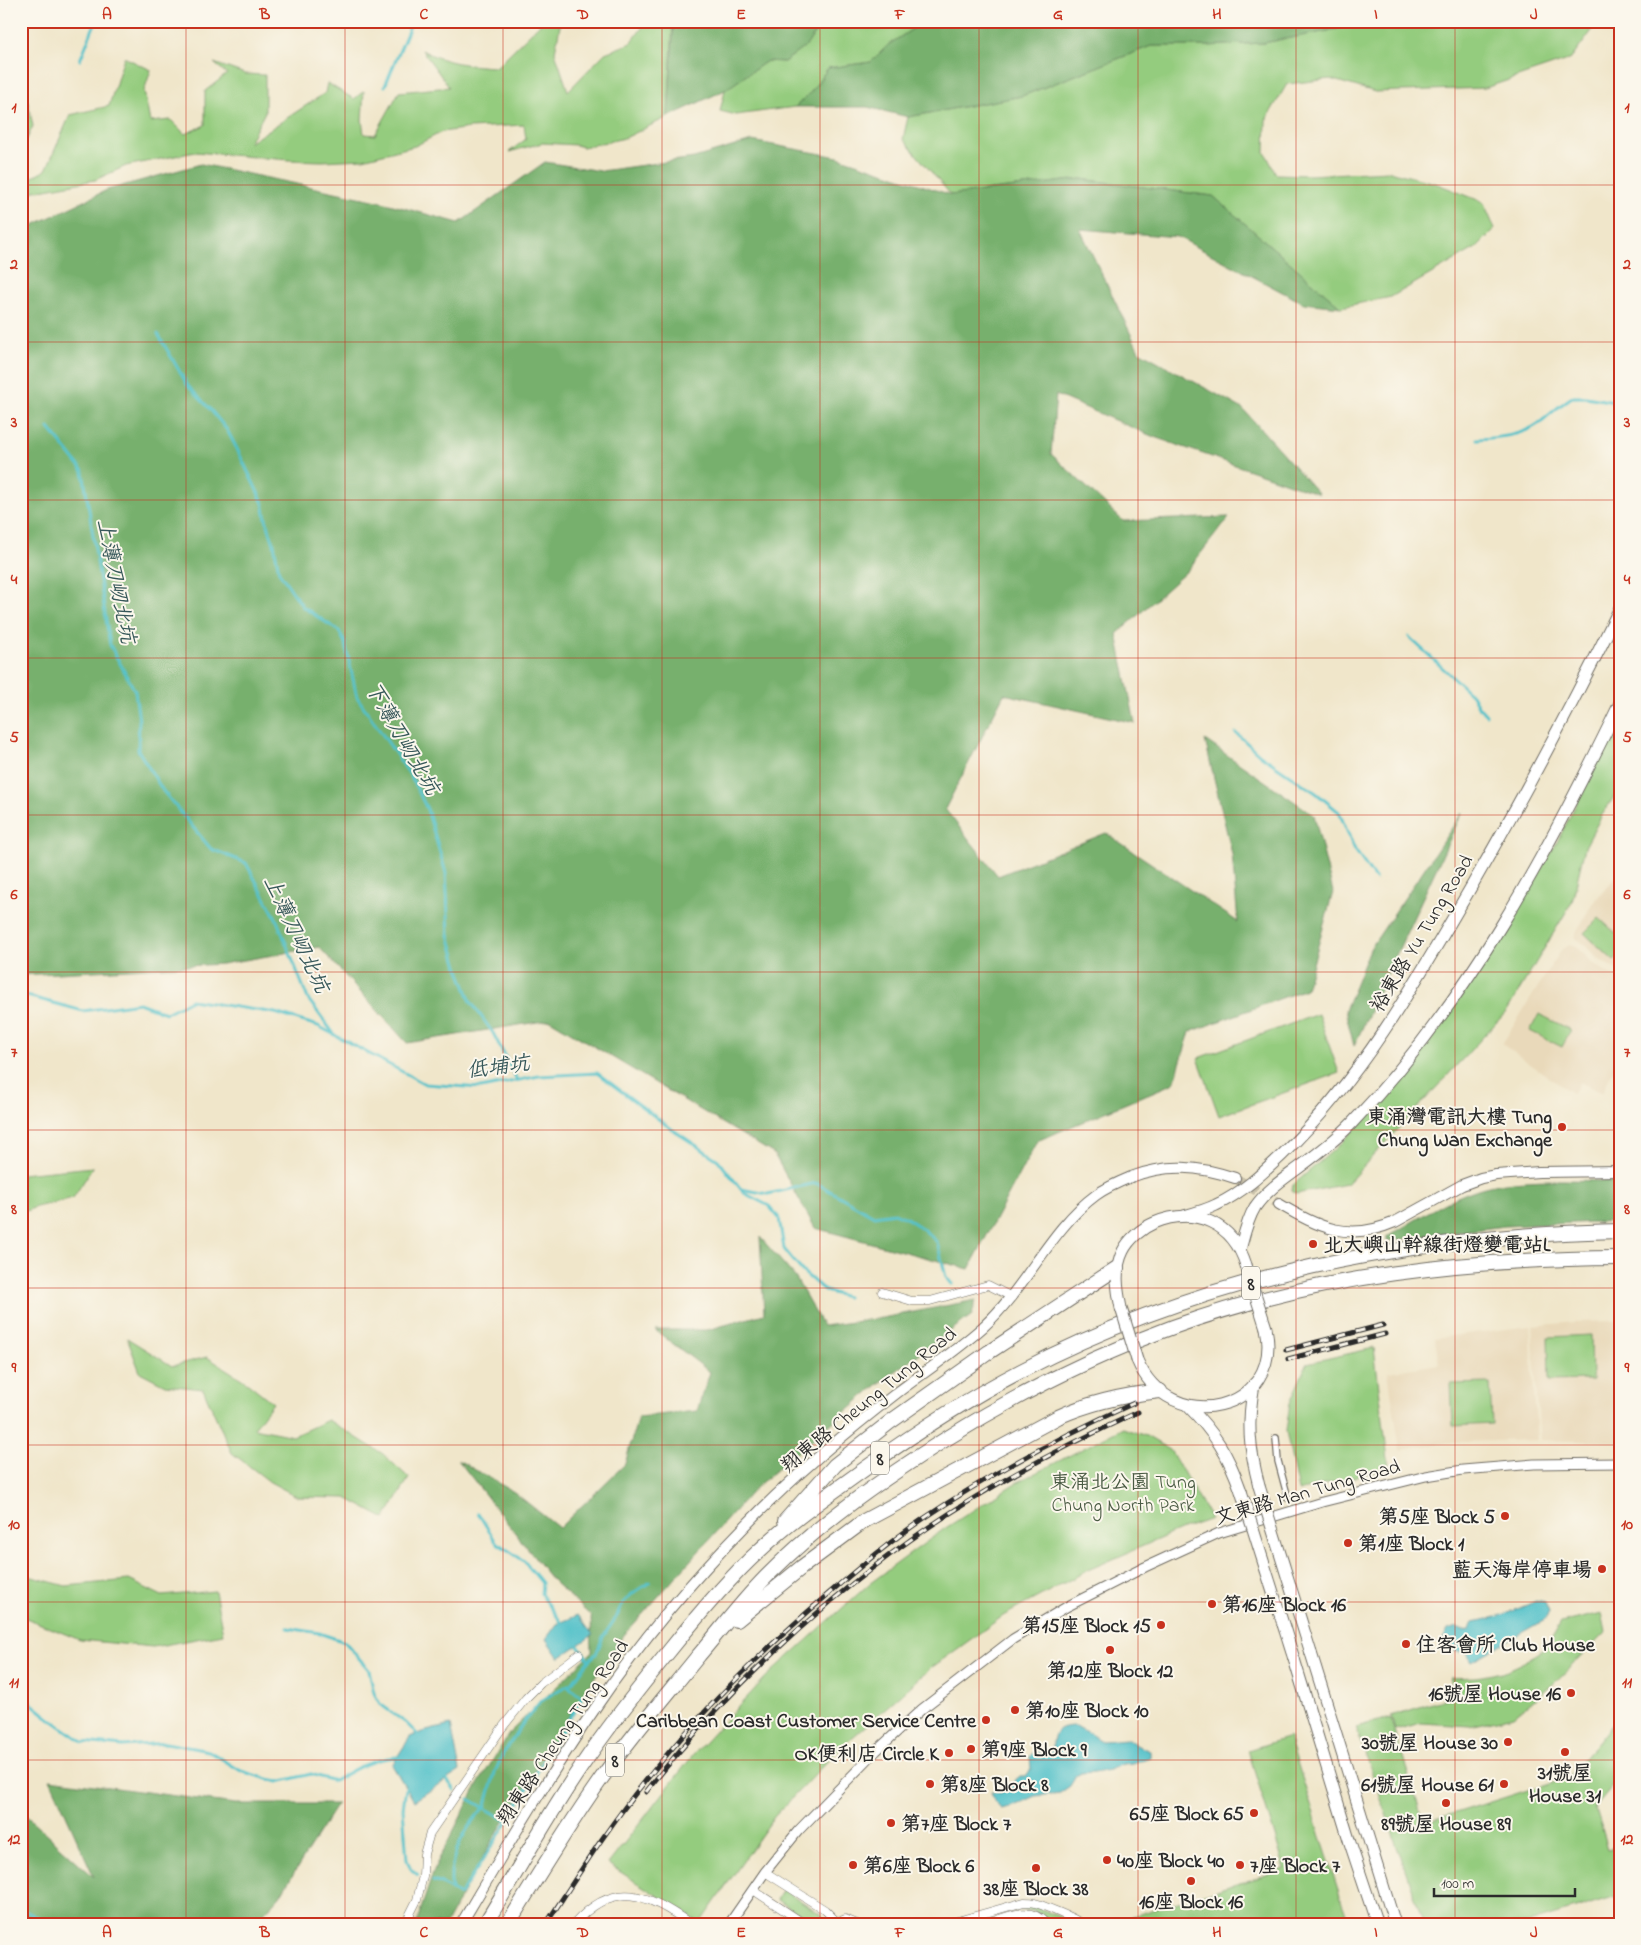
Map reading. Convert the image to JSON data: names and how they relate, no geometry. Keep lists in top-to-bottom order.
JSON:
{
  "streets": {
    "highway": ["8"],
    "main road": ["裕東路 Yu Tung Road", "翔東路 Cheung Tung Road"],
    "street": ["文東路 Man Tung Road"]
  },
  "water": ["上薄刀屻北坑", "下薄刀屻北坑", "低埔坑"],
  "parks": ["東涌北公園 Tung Chung North Park"],
  "places": [
    "東涌灣電訊大樓 Tung Chung Wan Exchange",
    "北大嶼山幹線街燈變電站L",
    "第5座 Block 5",
    "第1座 Block 1",
    "藍天海岸停車場",
    "第16座 Block 16",
    "第15座 Block 15",
    "住客會所 Club House",
    "第12座 Block 12",
    "16號屋 House 16",
    "第10座 Block 10",
    "Caribbean Coast Customer Service Centre",
    "30號屋 House 30",
    "第9座 Block 9",
    "31號屋 House 31",
    "OK便利店 Circle K",
    "第8座 Block 8",
    "61號屋 House 61",
    "89號屋 House 89",
    "65座 Block 65",
    "第7座 Block 7",
    "40座 Block 40",
    "第6座 Block 6",
    "7座 Block 7",
    "38座 Block 38",
    "16座 Block 16"
  ],
  "scale_bar": "100 m",
  "grid": {
    "columns": [
      "A",
      "B",
      "C",
      "D",
      "E",
      "F",
      "G",
      "H",
      "I",
      "J"
    ],
    "rows": [
      "1",
      "2",
      "3",
      "4",
      "5",
      "6",
      "7",
      "8",
      "9",
      "10",
      "11",
      "12"
    ]
  }
}
